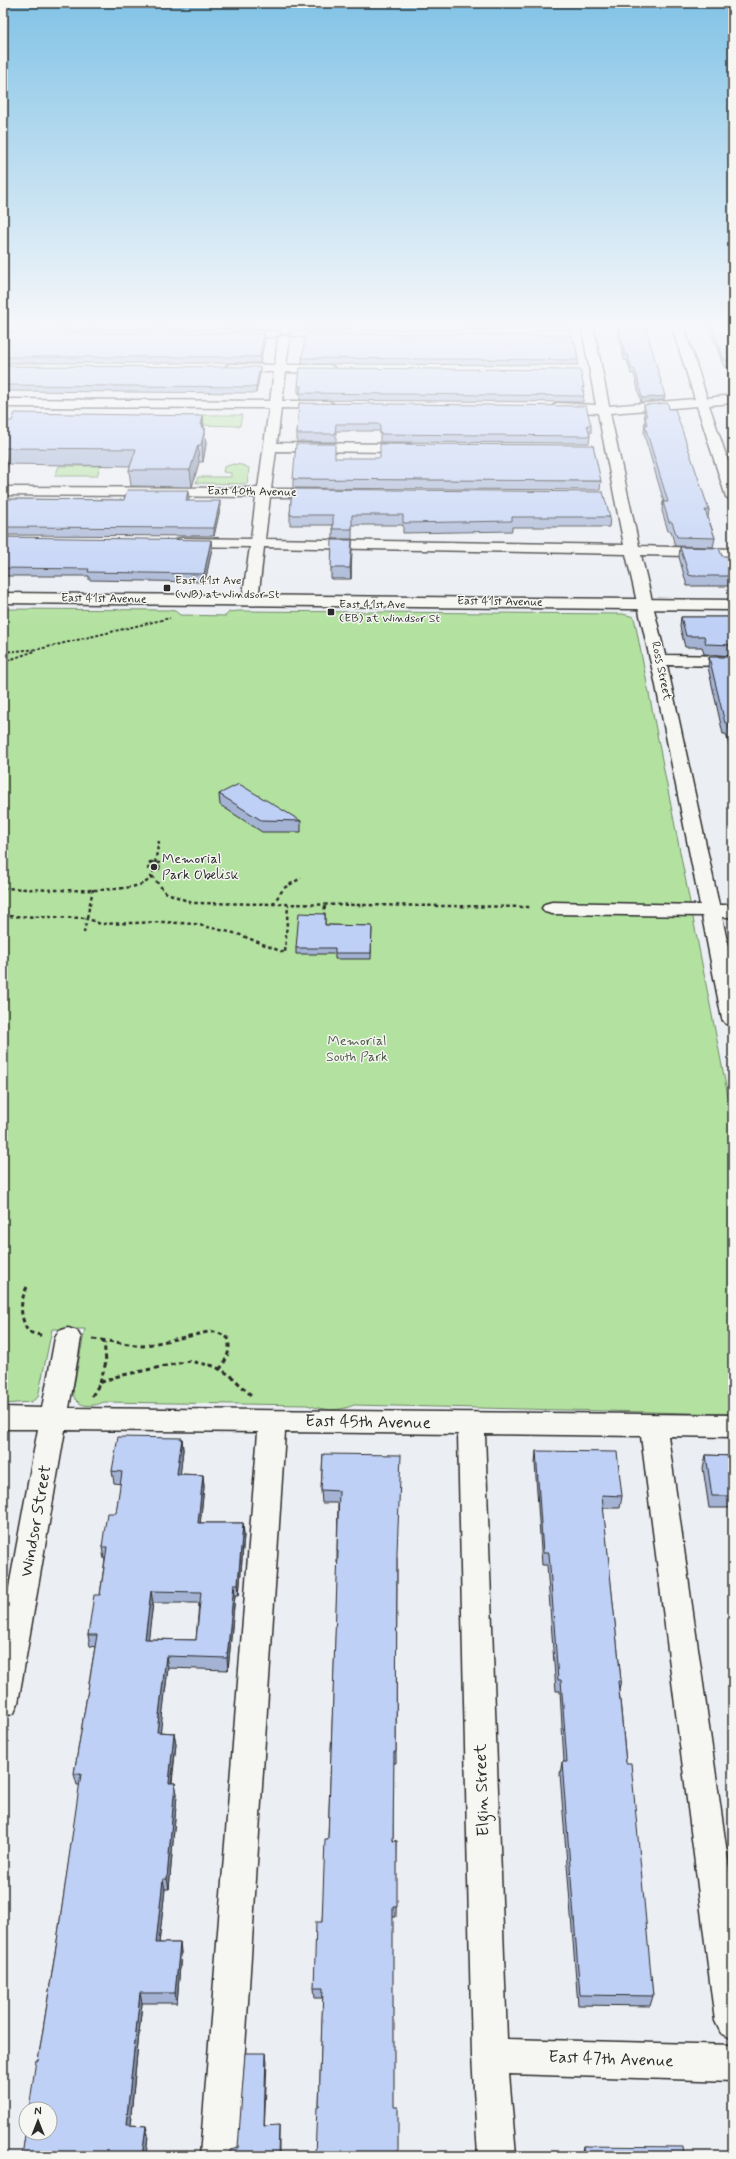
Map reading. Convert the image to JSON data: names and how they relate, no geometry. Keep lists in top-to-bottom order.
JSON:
{
  "streets": {
    "street": [
      "East 40th Avenue",
      "East 41st Avenue",
      "Ross Street",
      "East 45th Avenue",
      "Windsor Street",
      "Elgin Street",
      "East 47th Avenue"
    ]
  },
  "crossings": [
    ["East 41st Avenue", "Ross Street"],
    ["East 45th Avenue", "Windsor Street"],
    ["East 45th Avenue", "Elgin Street"],
    ["Elgin Street", "East 47th Avenue"]
  ],
  "parks": ["Memorial South Park"],
  "places": {
    "transit": ["East 41st Ave (WB) at Windsor St", "East 41st Ave (EB) at Windsor St"],
    "other": ["Memorial Park Obelisk"]
  },
  "north": "top"
}
